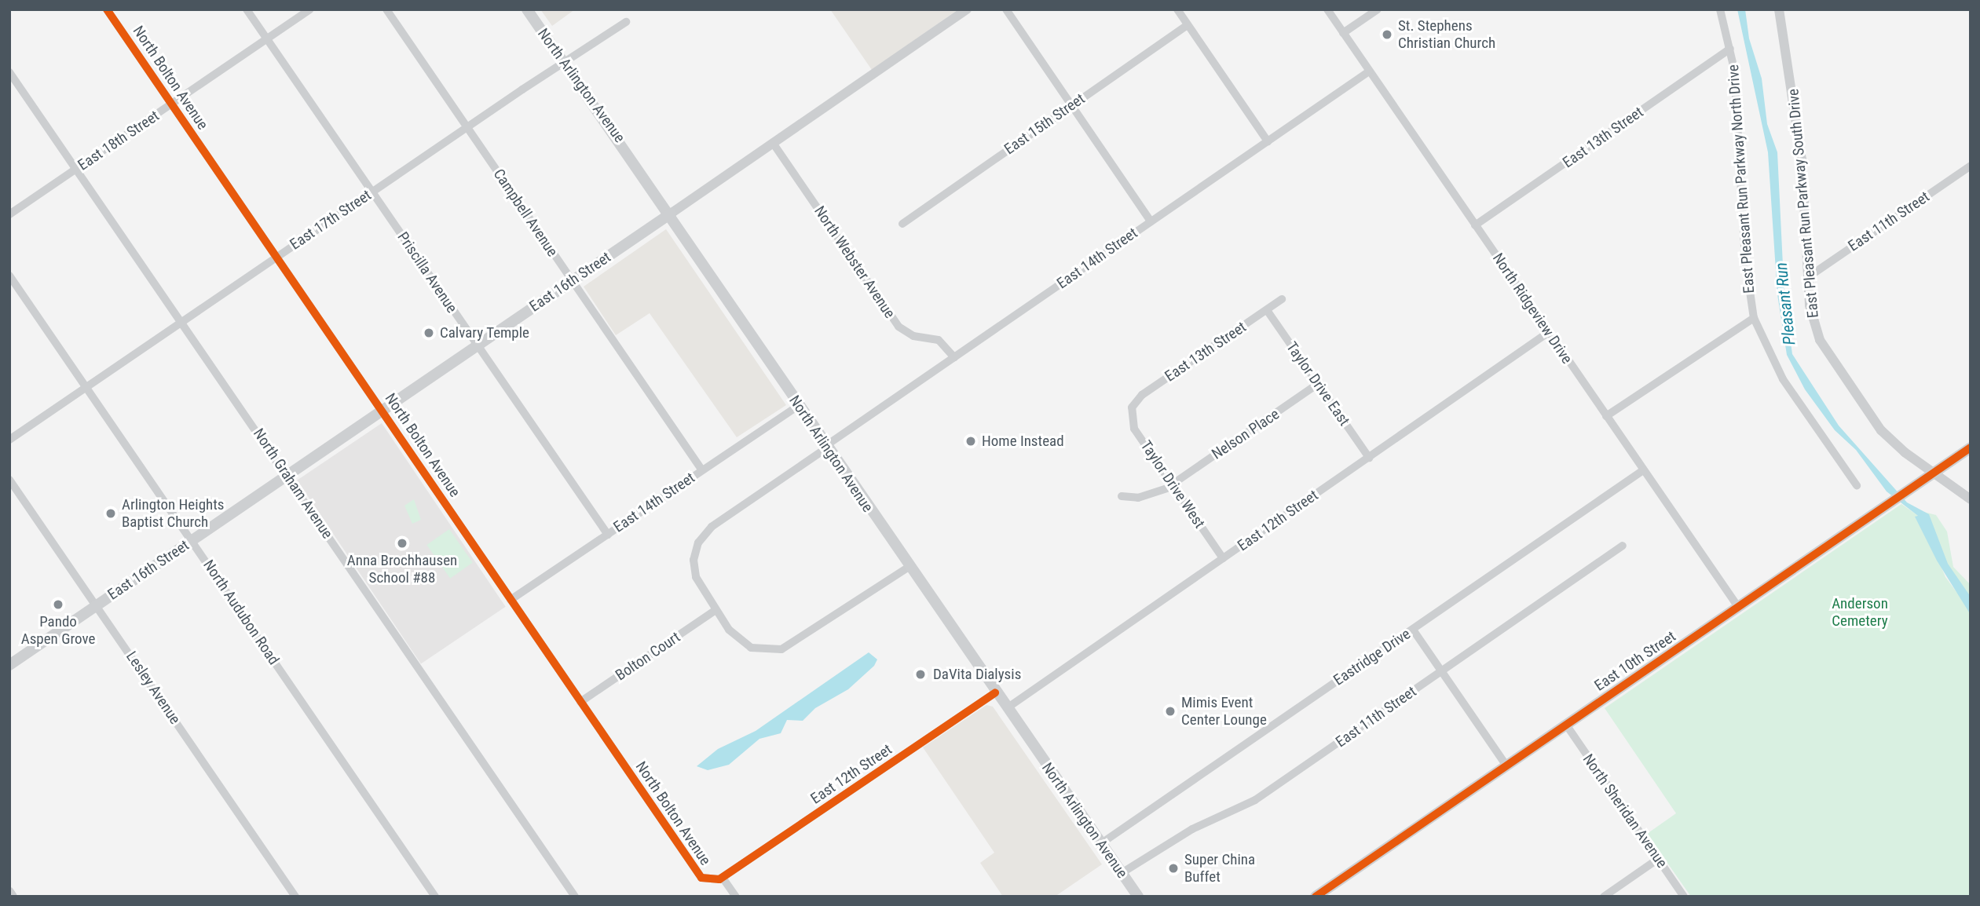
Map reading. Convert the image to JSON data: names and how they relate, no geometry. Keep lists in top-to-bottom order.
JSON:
{
  "streets": {
    "main road": ["North Arlington Avenue", "East 16th Street", "East 10th Street"],
    "street": [
      "North Bolton Avenue",
      "East 15th Street",
      "East 13th Street",
      "East 18th Street",
      "East Pleasant Run Parkway North Drive",
      "East Pleasant Run Parkway South Drive",
      "Campbell Avenue",
      "East 17th Street",
      "East 11th Street",
      "East 14th Street",
      "North Webster Avenue",
      "Priscilla Avenue",
      "North Ridgeview Drive",
      "Taylor Drive East",
      "Nelson Place",
      "North Graham Avenue",
      "Taylor Drive West",
      "East 12th Street",
      "North Audubon Road",
      "Bolton Court",
      "Eastridge Drive",
      "Lesley Avenue",
      "North Sheridan Avenue"
    ]
  },
  "crossings": [
    ["North Bolton Avenue", "East 18th Street"],
    ["North Bolton Avenue", "East 17th Street"],
    ["North Bolton Avenue", "East 14th Street"],
    ["North Bolton Avenue", "East 16th Street"],
    ["North Bolton Avenue", "East 12th Street"],
    ["North Bolton Avenue", "Bolton Court"],
    ["North Arlington Avenue", "East 17th Street"],
    ["North Arlington Avenue", "East 11th Street"],
    ["North Arlington Avenue", "East 14th Street"],
    ["North Arlington Avenue", "East 16th Street"],
    ["North Arlington Avenue", "East 12th Street"],
    ["North Arlington Avenue", "Eastridge Drive"],
    ["East 13th Street", "East Pleasant Run Parkway North Drive"],
    ["East 13th Street", "North Ridgeview Drive"],
    ["East 13th Street", "Taylor Drive East"],
    ["East 13th Street", "Taylor Drive West"],
    ["East 18th Street", "Priscilla Avenue"],
    ["East 18th Street", "North Graham Avenue"],
    ["East Pleasant Run Parkway South Drive", "East 11th Street"],
    ["East Pleasant Run Parkway South Drive", "East 10th Street"],
    ["Campbell Avenue", "East 17th Street"],
    ["Campbell Avenue", "East 14th Street"],
    ["Campbell Avenue", "East 16th Street"],
    ["East 17th Street", "Priscilla Avenue"],
    ["East 17th Street", "North Graham Avenue"],
    ["East 17th Street", "North Audubon Road"],
    ["East 14th Street", "North Webster Avenue"],
    ["East 14th Street", "Priscilla Avenue"],
    ["East 14th Street", "North Ridgeview Drive"],
    ["East 14th Street", "Bolton Court"],
    ["North Webster Avenue", "East 16th Street"],
    ["Priscilla Avenue", "East 16th Street"],
    ["East 16th Street", "North Graham Avenue"],
    ["East 16th Street", "North Audubon Road"],
    ["East 16th Street", "Lesley Avenue"],
    ["North Ridgeview Drive", "East 12th Street"],
    ["North Ridgeview Drive", "Eastridge Drive"],
    ["North Ridgeview Drive", "East 10th Street"],
    ["Taylor Drive East", "Nelson Place"],
    ["Taylor Drive East", "East 12th Street"],
    ["Nelson Place", "Taylor Drive West"],
    ["Taylor Drive West", "East 12th Street"],
    ["East 10th Street", "North Sheridan Avenue"]
  ],
  "water": ["Pleasant Run"],
  "parks": ["Anderson Cemetery"],
  "places": [
    "St. Stephens Christian Church",
    "Calvary Temple",
    "Home Instead",
    "Arlington Heights Baptist Church",
    "Anna Brochhausen School #88",
    "Pando Aspen Grove",
    "DaVita Dialysis",
    "Mimis Event Center Lounge",
    "Super China Buffet"
  ]
}
